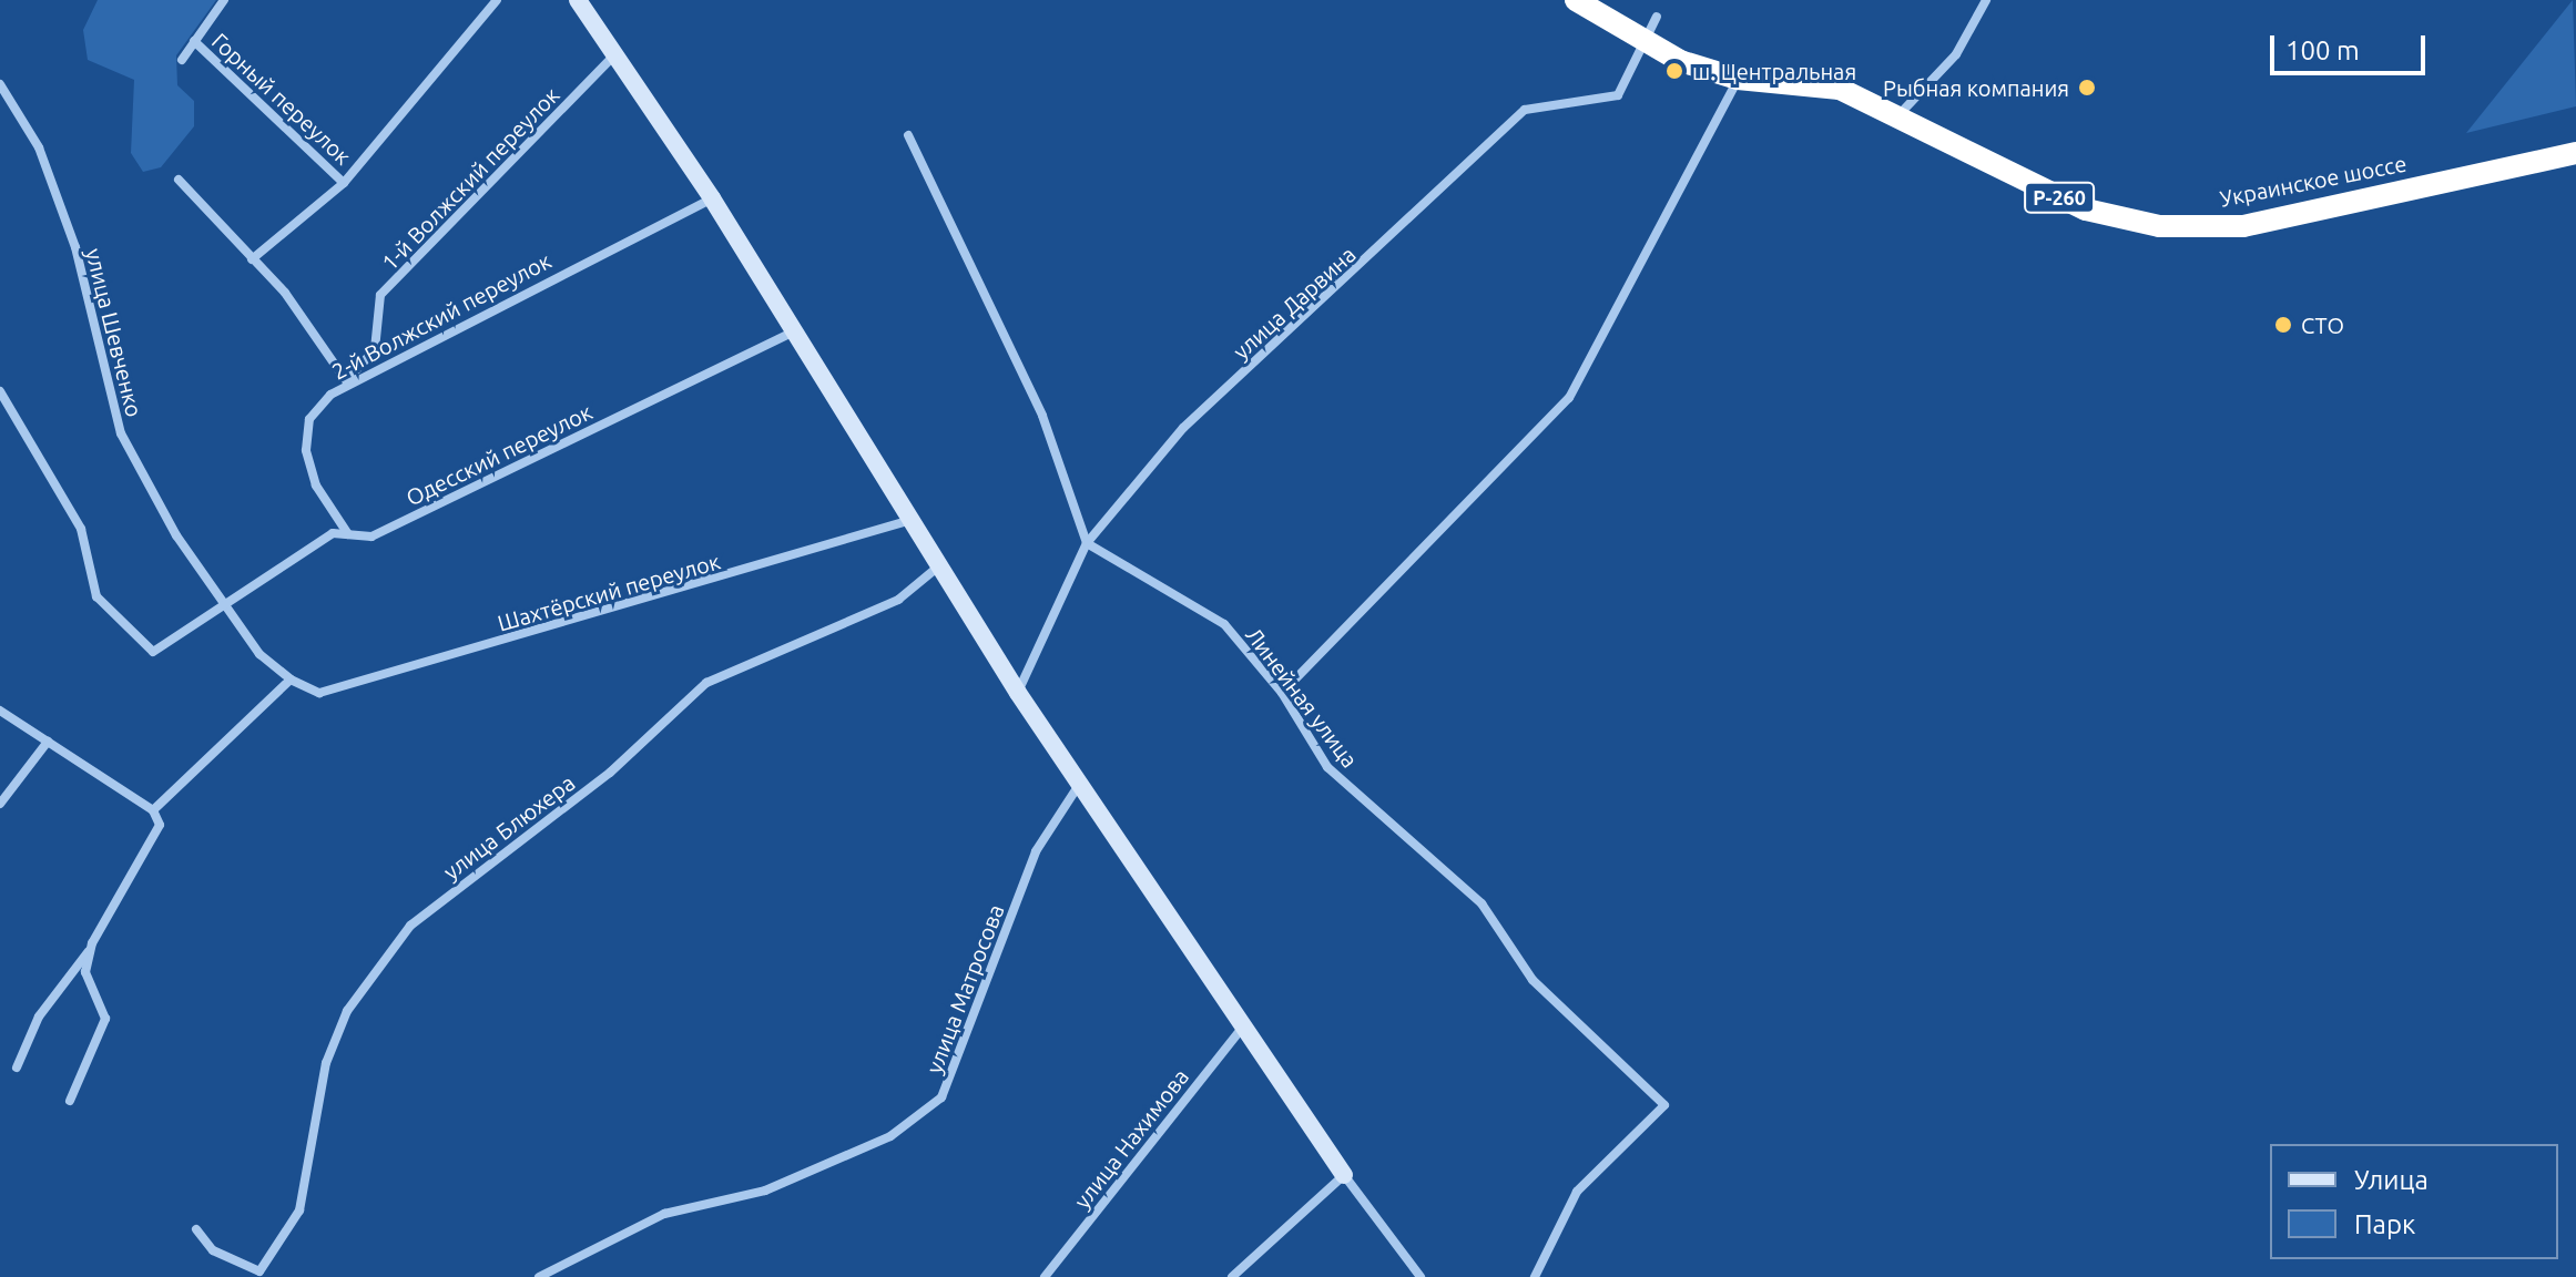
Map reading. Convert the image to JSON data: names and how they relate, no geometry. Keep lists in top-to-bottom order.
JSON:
{
  "streets": {
    "highway": ["Украинское шоссе", "Р-260"],
    "street": [
      "Горный переулок",
      "1-й Волжский переулок",
      "улица Дарвина",
      "2-й Волжский переулок",
      "улица Шевченко",
      "Одесский переулок",
      "Шахтёрский переулок",
      "Линейная улица",
      "улица Блюхера",
      "улица Матросова",
      "улица Нахимова"
    ]
  },
  "crossings": [
    ["1-й Волжский переулок", "2-й Волжский переулок"],
    ["Украинское шоссе", "улица Дарвина"],
    ["улица Дарвина", "Линейная улица"],
    ["2-й Волжский переулок", "Одесский переулок"],
    ["улица Шевченко", "Одесский переулок"],
    ["улица Шевченко", "Шахтёрский переулок"]
  ],
  "places": ["ш. Центральная", "Рыбная компания", "СТО"],
  "legend": ["Улица", "Парк"],
  "scale_bar": "100 m"
}
